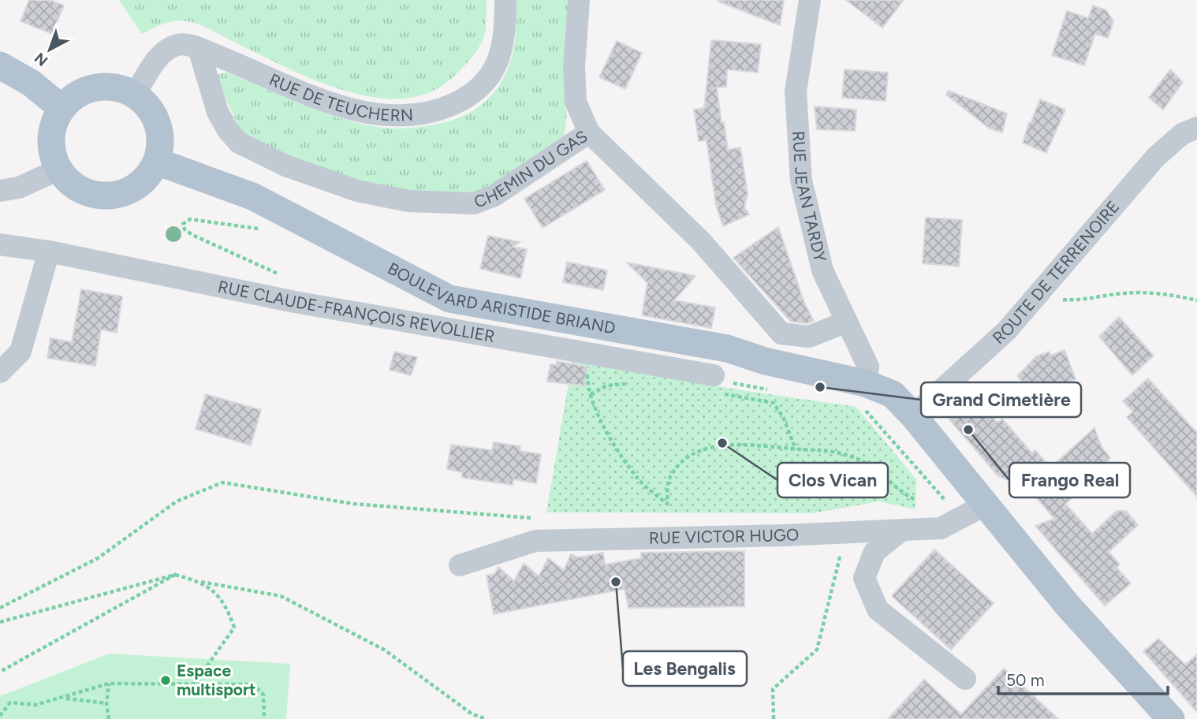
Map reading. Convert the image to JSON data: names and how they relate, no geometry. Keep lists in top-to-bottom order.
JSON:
{
  "streets": {
    "main road": ["BOULEVARD ARISTIDE BRIAND"],
    "street": [
      "RUE DE TEUCHERN",
      "CHEMIN DU GAS",
      "RUE JEAN TARDY",
      "ROUTE DE TERRENOIRE",
      "RUE CLAUDE-FRANÇOIS REVOLLIER",
      "RUE VICTOR HUGO"
    ]
  },
  "crossings": [
    ["RUE DE TEUCHERN", "CHEMIN DU GAS"],
    ["RUE DE TEUCHERN", "BOULEVARD ARISTIDE BRIAND"],
    ["CHEMIN DU GAS", "RUE JEAN TARDY"],
    ["RUE JEAN TARDY", "BOULEVARD ARISTIDE BRIAND"]
  ],
  "places": [
    "Grand Cimetière",
    "Frango Real",
    "Clos Vican",
    "Les Bengalis",
    "Espace multisport"
  ],
  "scale_bar": "50 m",
  "north": "bottom left"
}
